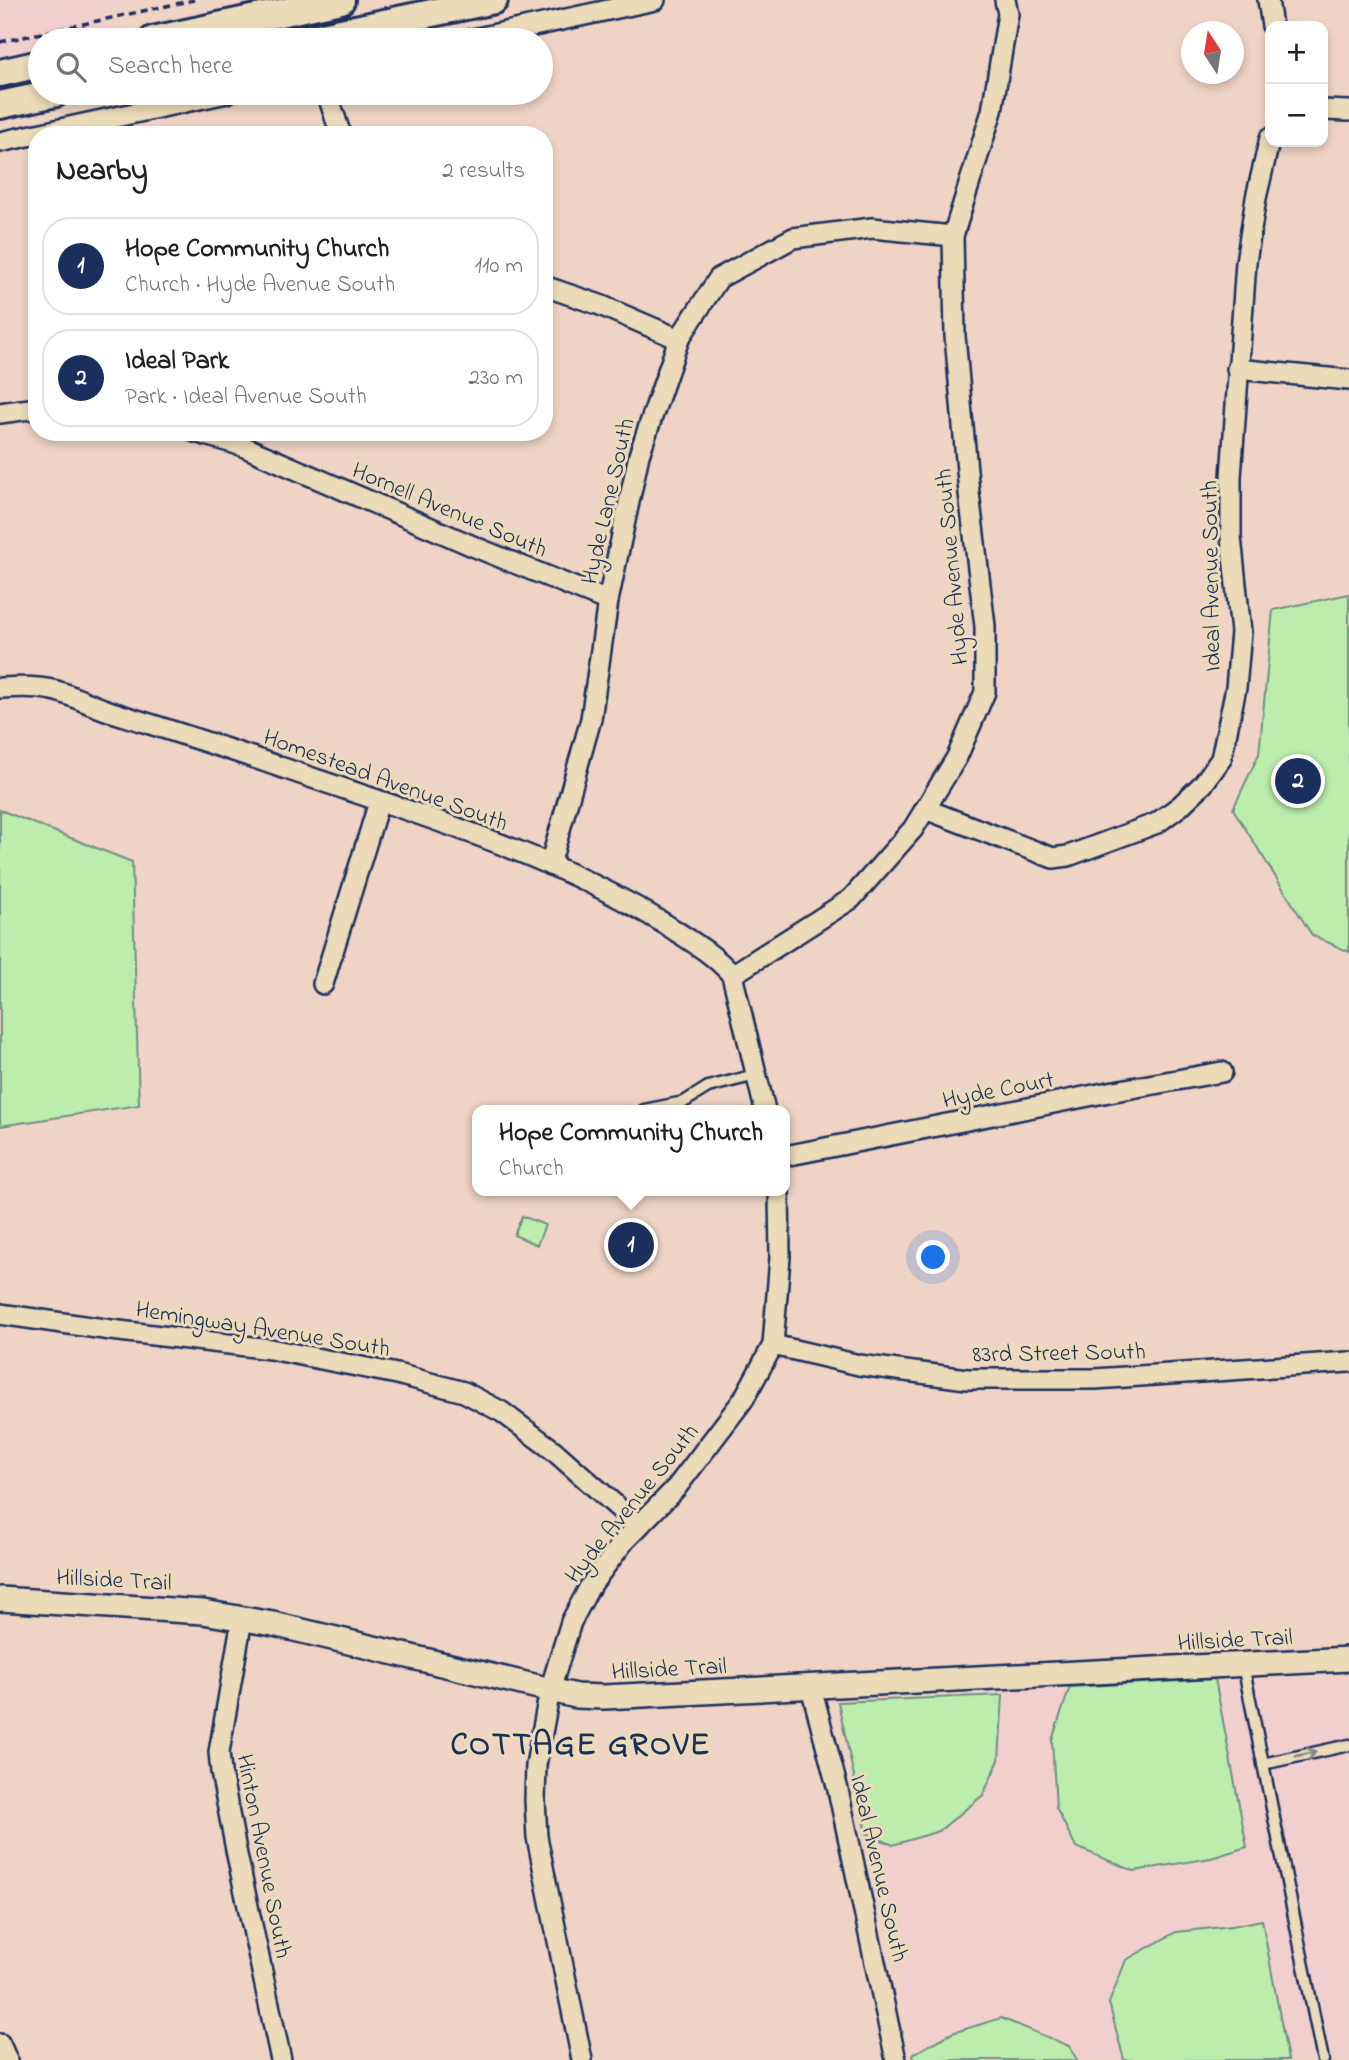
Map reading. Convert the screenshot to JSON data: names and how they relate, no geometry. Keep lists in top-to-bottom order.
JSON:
{
  "streets": {
    "street": [
      "Hyde Lane South",
      "Hornell Avenue South",
      "Hyde Avenue South",
      "Ideal Avenue South",
      "Homestead Avenue South",
      "Hyde Court",
      "Hemingway Avenue South",
      "83rd Street South",
      "Hillside Trail",
      "Hinton Avenue South"
    ]
  },
  "crossings": [
    ["Hyde Lane South", "Hornell Avenue South"],
    ["Hyde Lane South", "Hyde Avenue South"],
    ["Hyde Lane South", "Homestead Avenue South"],
    ["Hyde Avenue South", "Ideal Avenue South"],
    ["Hyde Avenue South", "Homestead Avenue South"],
    ["Hyde Avenue South", "Hemingway Avenue South"],
    ["Hyde Avenue South", "83rd Street South"],
    ["Hyde Avenue South", "Hillside Trail"],
    ["Ideal Avenue South", "Hillside Trail"],
    ["Hillside Trail", "Hinton Avenue South"]
  ],
  "districts": ["COTTAGE GROVE"],
  "north": "top",
  "page": {
    "map_buttons": ["+", "−"],
    "search": "Search here",
    "heading": ["Nearby", "2 results"],
    "list": [
      {
        "mark": "1",
        "name": "Hope Community Church",
        "note": "Church · Hyde Avenue South",
        "value": "110 m"
      },
      {
        "mark": "2",
        "name": "Ideal Park",
        "note": "Park · Ideal Avenue South",
        "value": "230 m"
      }
    ],
    "pins": ["2", "1"],
    "popup": ["Hope Community Church", "Church"]
  }
}
